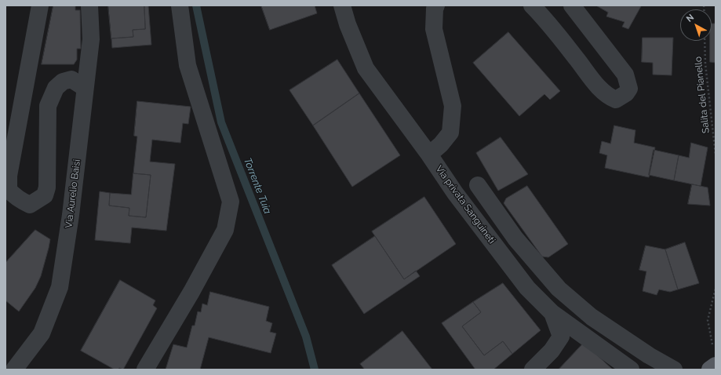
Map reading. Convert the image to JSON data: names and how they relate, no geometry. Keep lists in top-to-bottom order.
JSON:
{
  "streets": {
    "street": ["Via Aurelio Baisi", "Via privata Sanguineti"],
    "path": ["Salita del Pianello"]
  },
  "water": ["Torrente Tuia"],
  "north": "top left"
}
